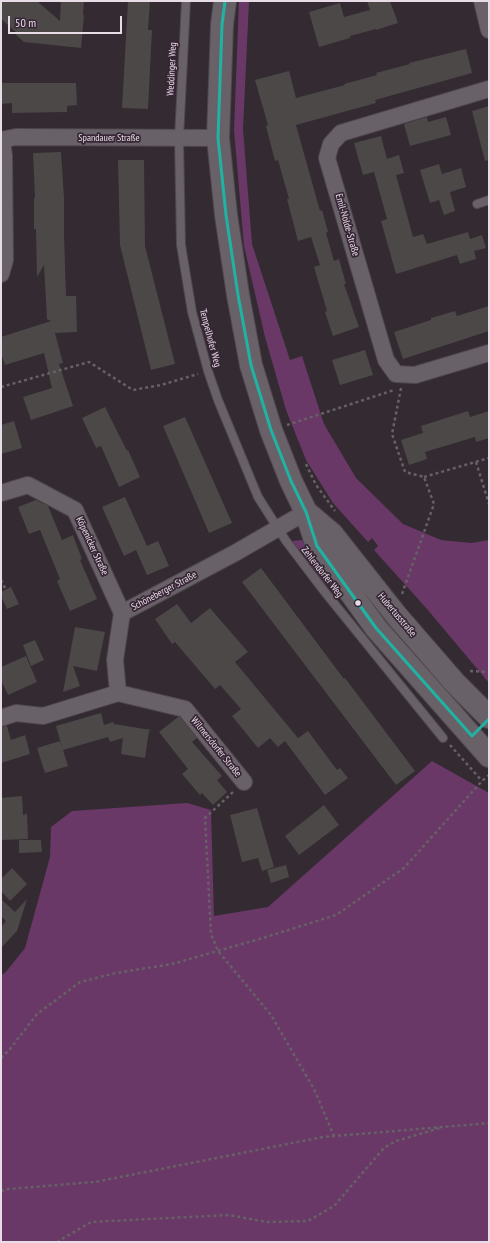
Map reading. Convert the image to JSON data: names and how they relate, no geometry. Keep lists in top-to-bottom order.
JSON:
{
  "streets": {
    "street": [
      "Spandauer Straße",
      "Emil-Nolde-Straße",
      "Köpenicker Straße",
      "Schöneberger Straße",
      "Hubertusstraße",
      "Wilmersdorfer Straße"
    ],
    "lane": ["Weddinger Weg", "Tempelhofer Weg", "Zehlendorfer Weg"]
  },
  "crossings": [
    ["Weddinger Weg", "Spandauer Straße"],
    ["Weddinger Weg", "Tempelhofer Weg"],
    ["Spandauer Straße", "Tempelhofer Weg"],
    ["Spandauer Straße", "Hubertusstraße"],
    ["Tempelhofer Weg", "Zehlendorfer Weg"],
    ["Tempelhofer Weg", "Schöneberger Straße"],
    ["Köpenicker Straße", "Schöneberger Straße"],
    ["Zehlendorfer Weg", "Schöneberger Straße"],
    ["Zehlendorfer Weg", "Hubertusstraße"],
    ["Schöneberger Straße", "Wilmersdorfer Straße"]
  ],
  "scale_bar": "50 m"
}
